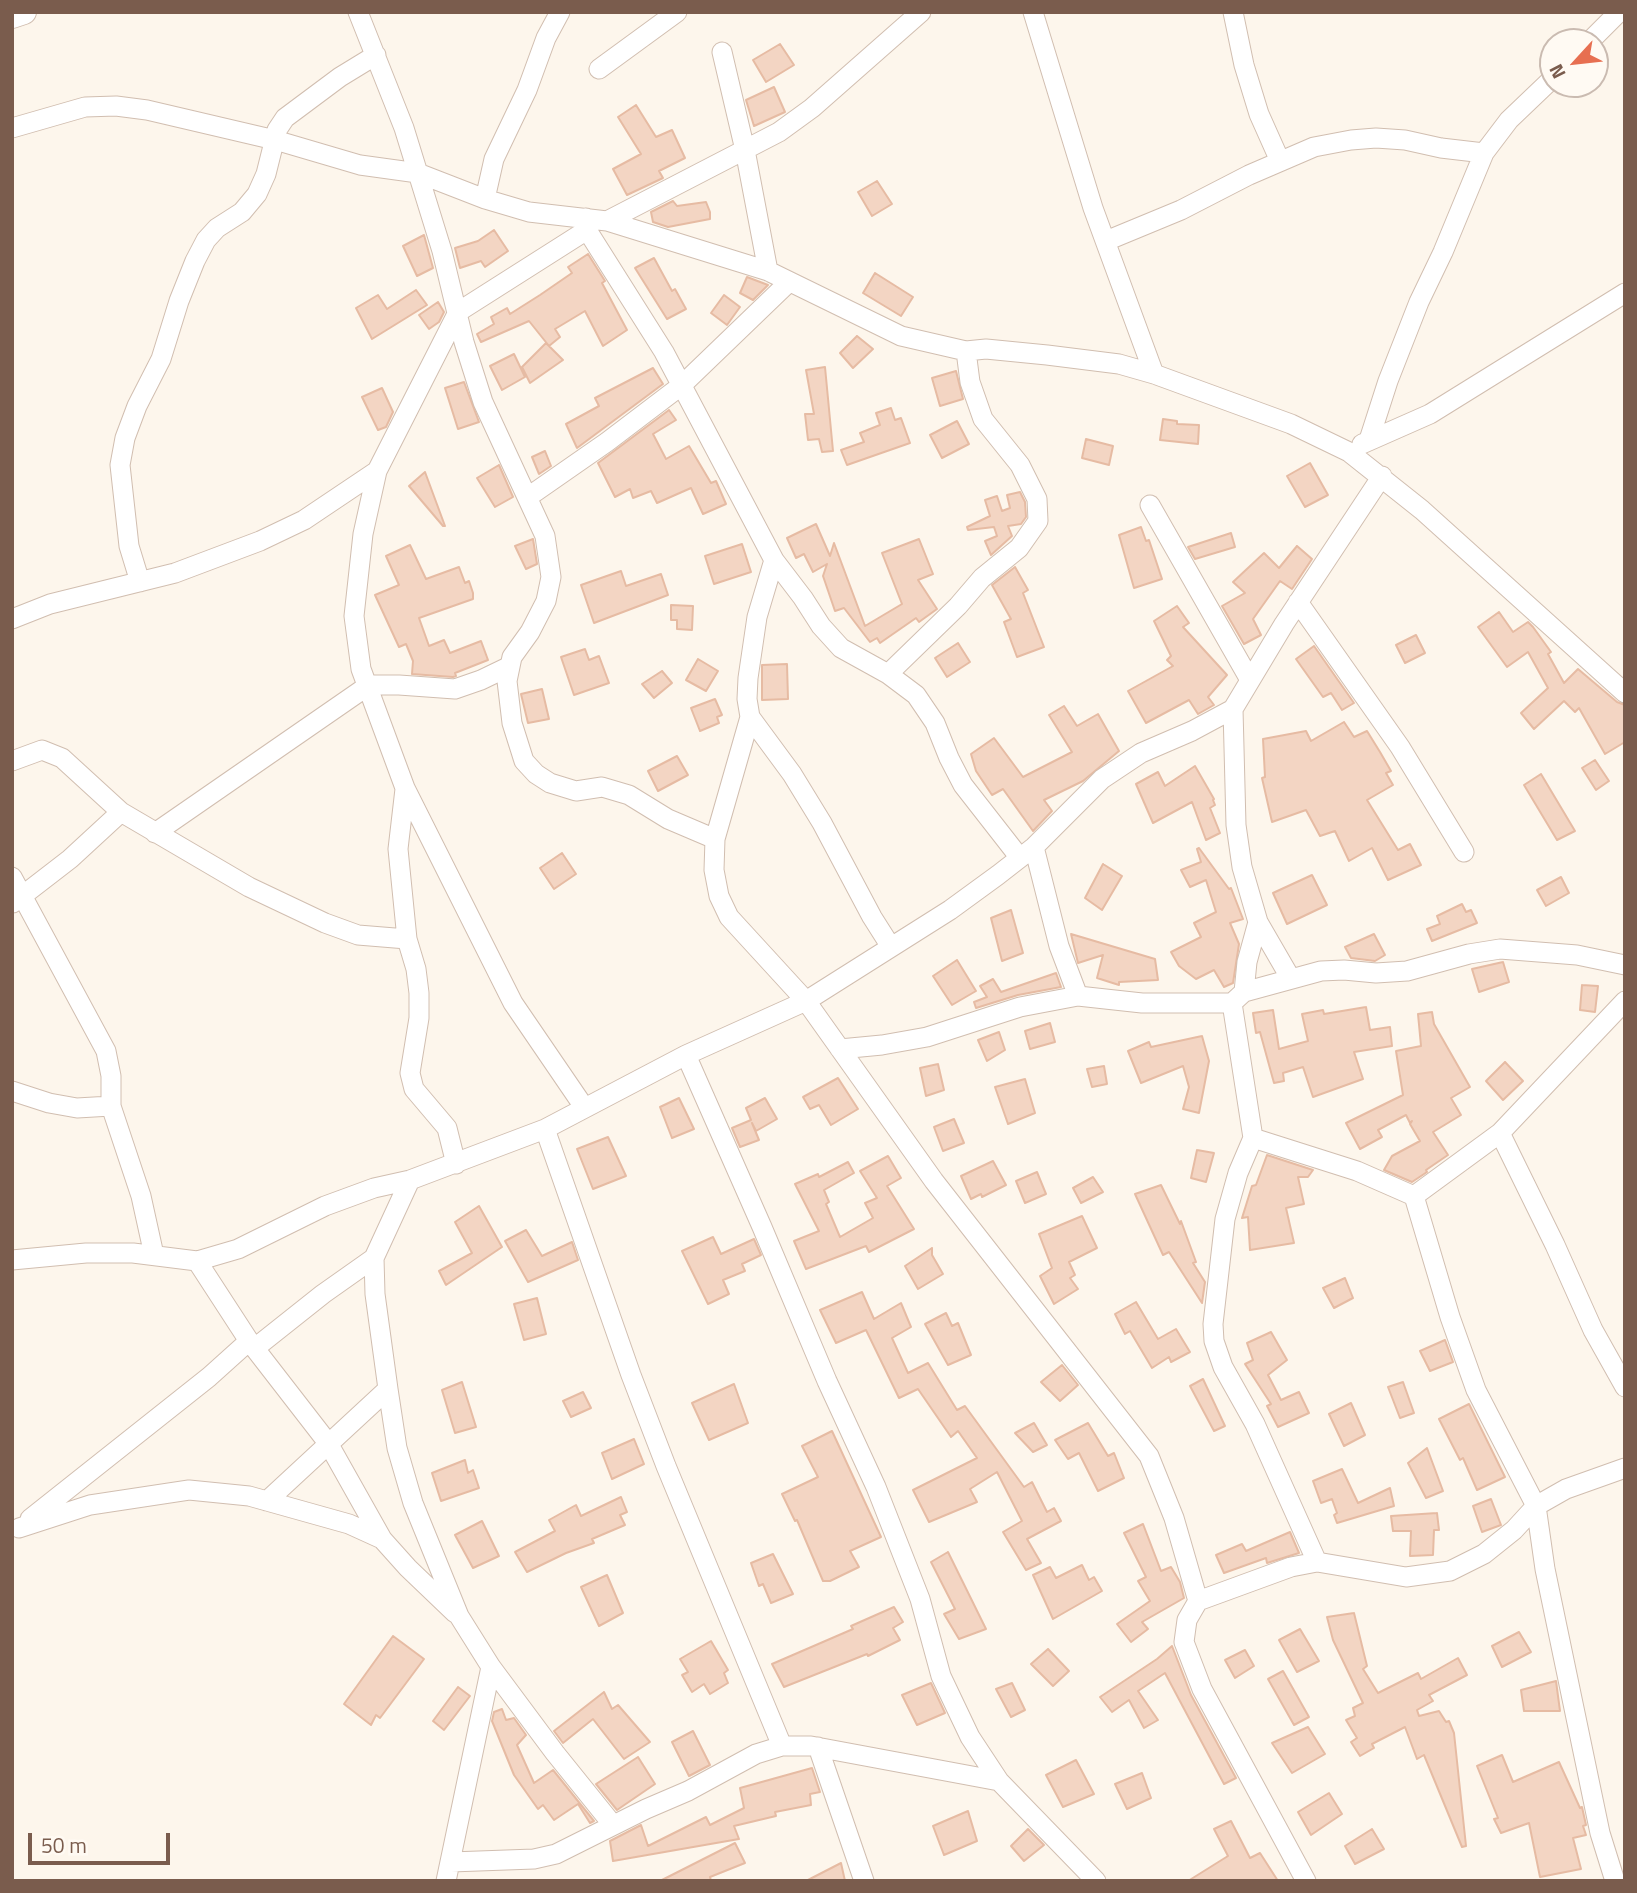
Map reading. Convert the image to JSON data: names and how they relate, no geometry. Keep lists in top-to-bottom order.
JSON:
{
  "scale_bar": "50 m",
  "north": "bottom left"
}
